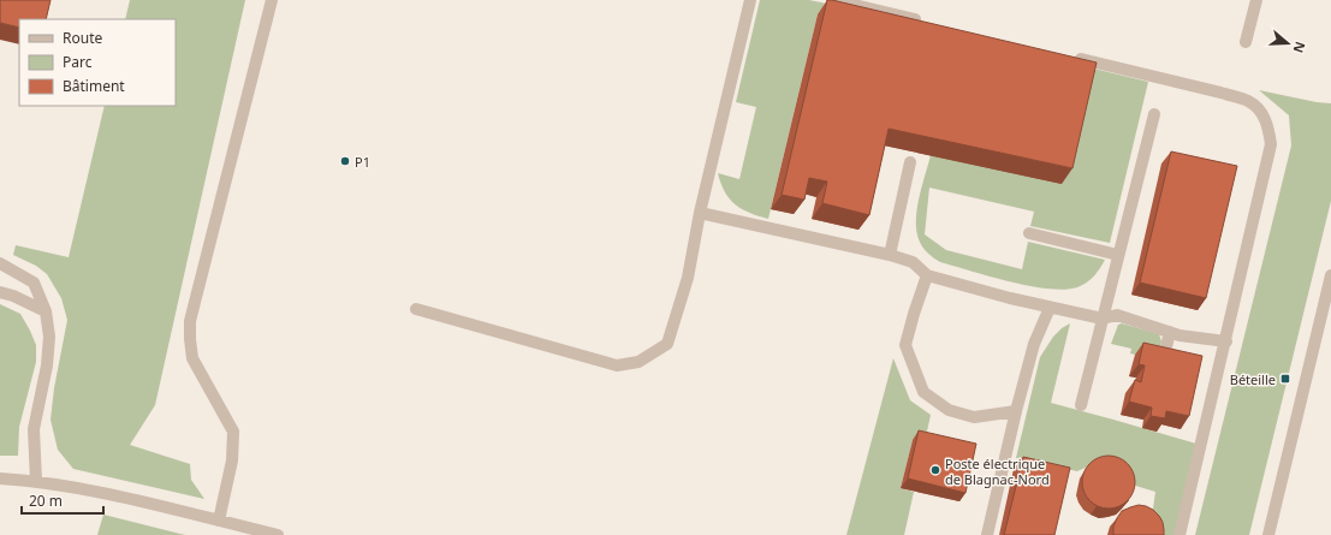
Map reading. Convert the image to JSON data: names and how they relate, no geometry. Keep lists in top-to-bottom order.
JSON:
{
  "places": {
    "other": ["P1", "Poste électrique de Blagnac-Nord"],
    "transit": ["Béteille"]
  },
  "legend": ["Route", "Parc", "Bâtiment"],
  "scale_bar": "20 m",
  "north": "right"
}
